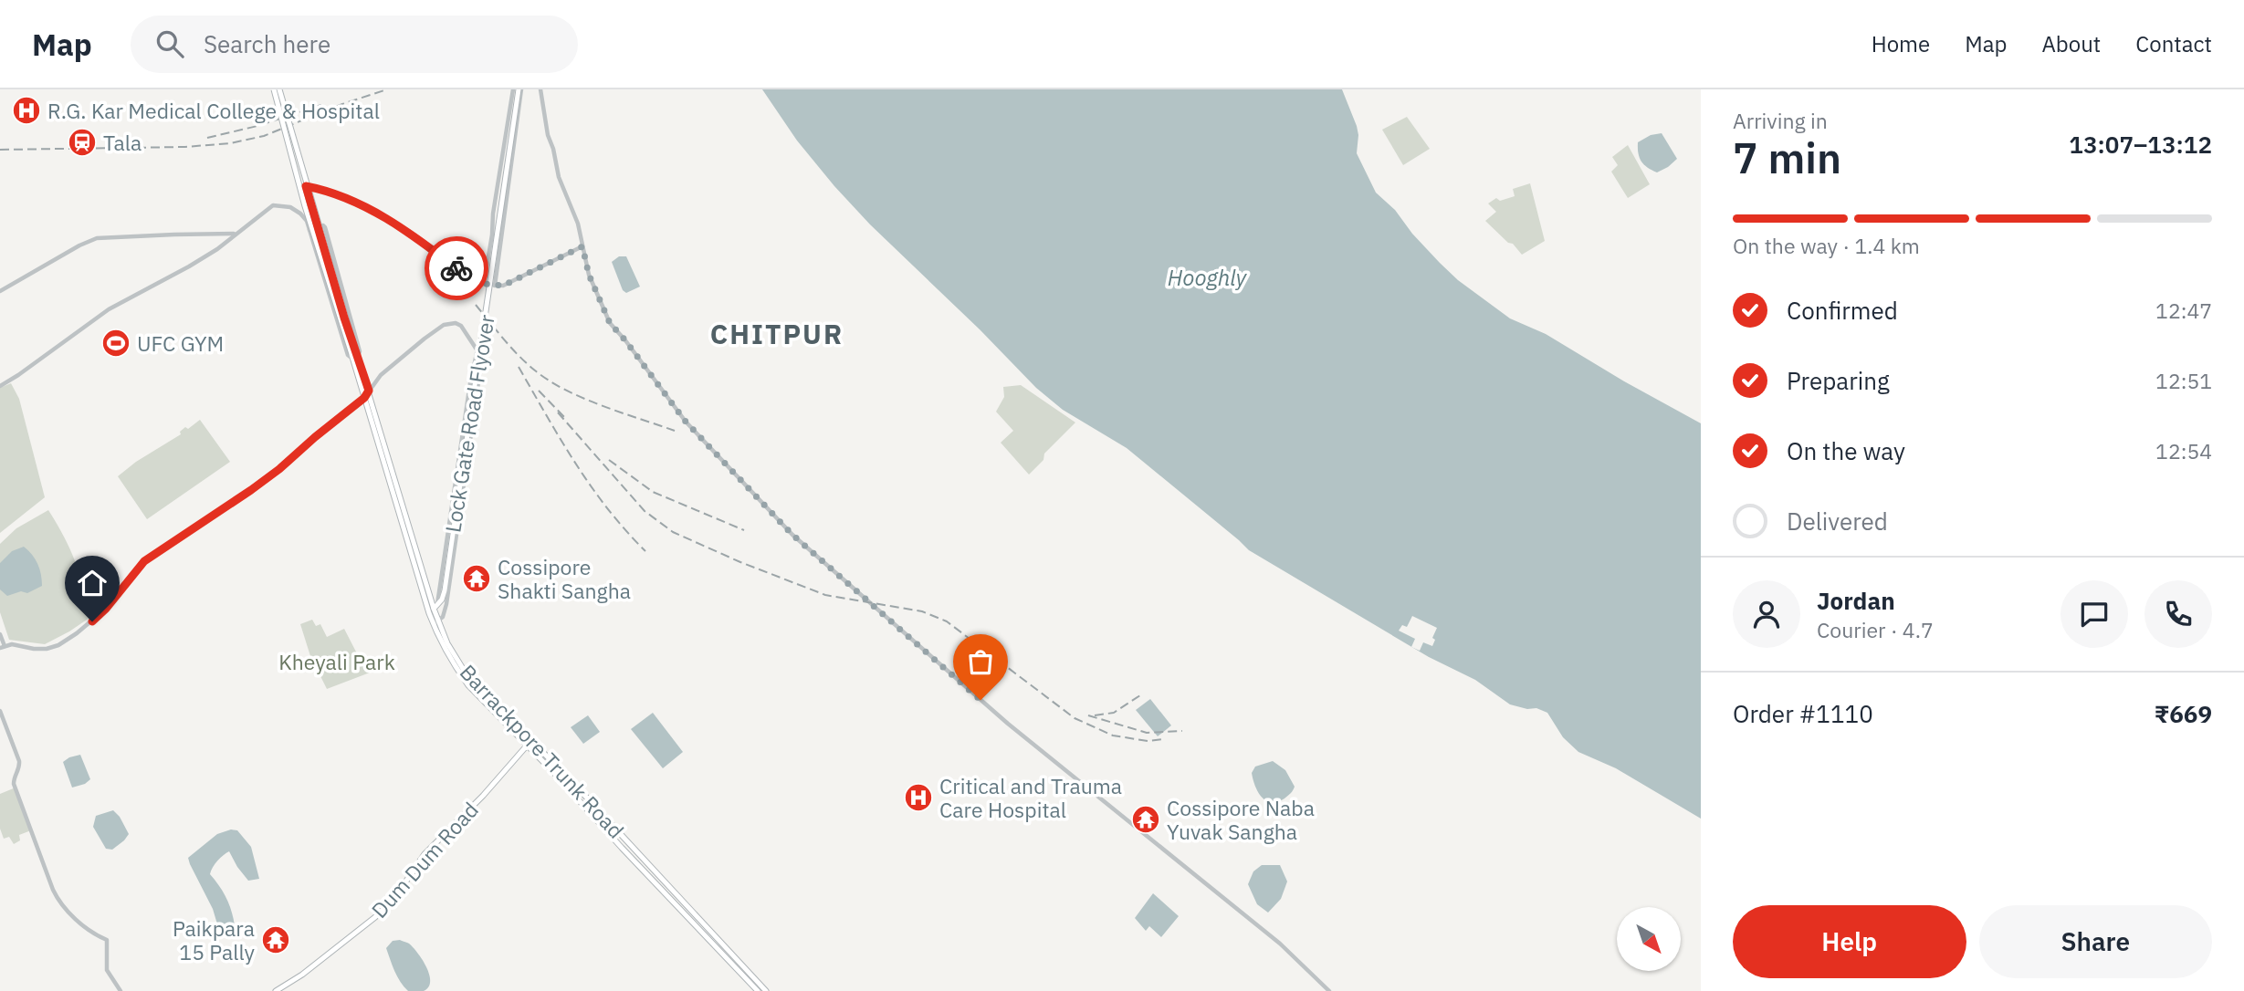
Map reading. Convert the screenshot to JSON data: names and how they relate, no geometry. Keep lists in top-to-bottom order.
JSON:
{
  "streets": {
    "main road": ["Lock Gate Road Flyover", "Barrackpore Trunk Road", "Dum Dum Road"]
  },
  "crossings": [
    ["Lock Gate Road Flyover", "Barrackpore Trunk Road"],
    ["Barrackpore Trunk Road", "Dum Dum Road"]
  ],
  "districts": ["CHITPUR"],
  "water": ["Hooghly"],
  "parks": ["Kheyali Park"],
  "places": {
    "hospital": ["R.G. Kar Medical College & Hospital", "Critical and Trauma Care Hospital"],
    "station": ["Tala"],
    "sports": ["UFC GYM"],
    "temple": ["Cossipore Shakti Sangha", "Cossipore Naba Yuvak Sangha", "Paikpara 15 Pally"]
  },
  "north": "bottom right",
  "page": {
    "header": "Map",
    "search": "Search here",
    "nav": [
      "Home",
      "Map",
      "About",
      "Contact"
    ],
    "heading": ["7 min", "Arriving in", "13:07–13:12"],
    "panel": [
      "Jordan",
      "Courier · 4.7",
      "Order #1110",
      "₹669"
    ],
    "bar": "On the way · 1.4 km",
    "list": [
      ["Confirmed", "12:47"],
      ["Preparing", "12:51"],
      ["On the way", "12:54"],
      "Delivered"
    ],
    "buttons": ["Help", "Share"]
  }
}
